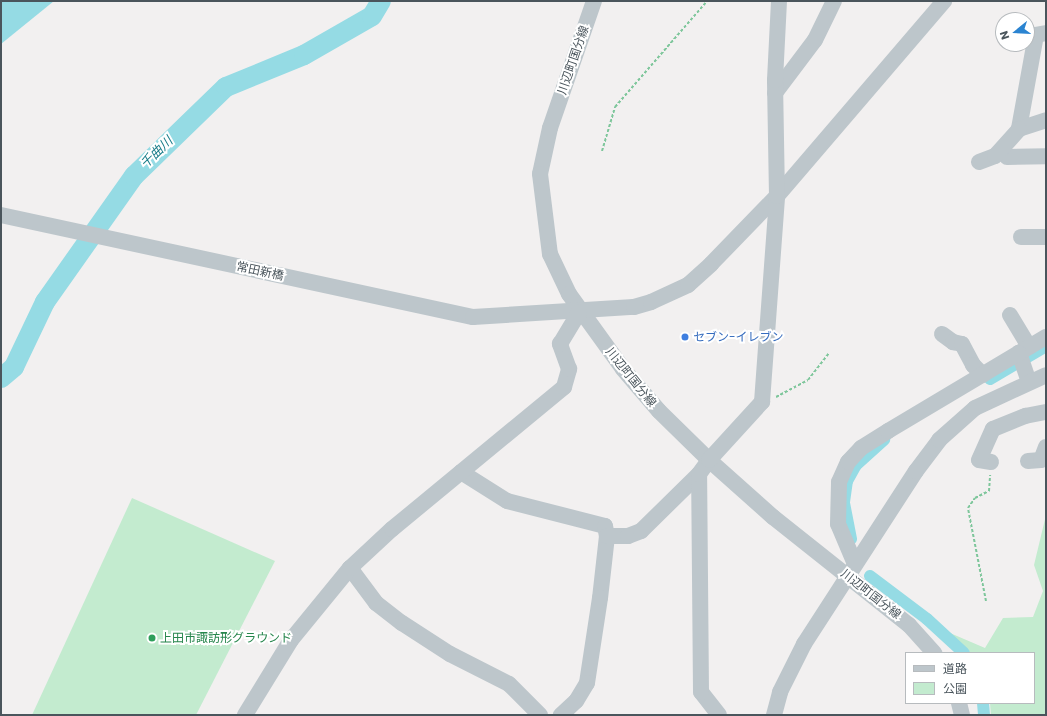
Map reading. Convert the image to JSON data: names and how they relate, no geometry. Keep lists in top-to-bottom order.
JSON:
{
  "streets": {
    "street": ["川辺町国分線", "常田新橋"]
  },
  "crossings": [
    ["川辺町国分線", "常田新橋"]
  ],
  "water": ["千曲川"],
  "places": ["セブン-イレブン", "上田市諏訪形グラウンド"],
  "legend": ["道路", "公園"],
  "north": "left"
}
